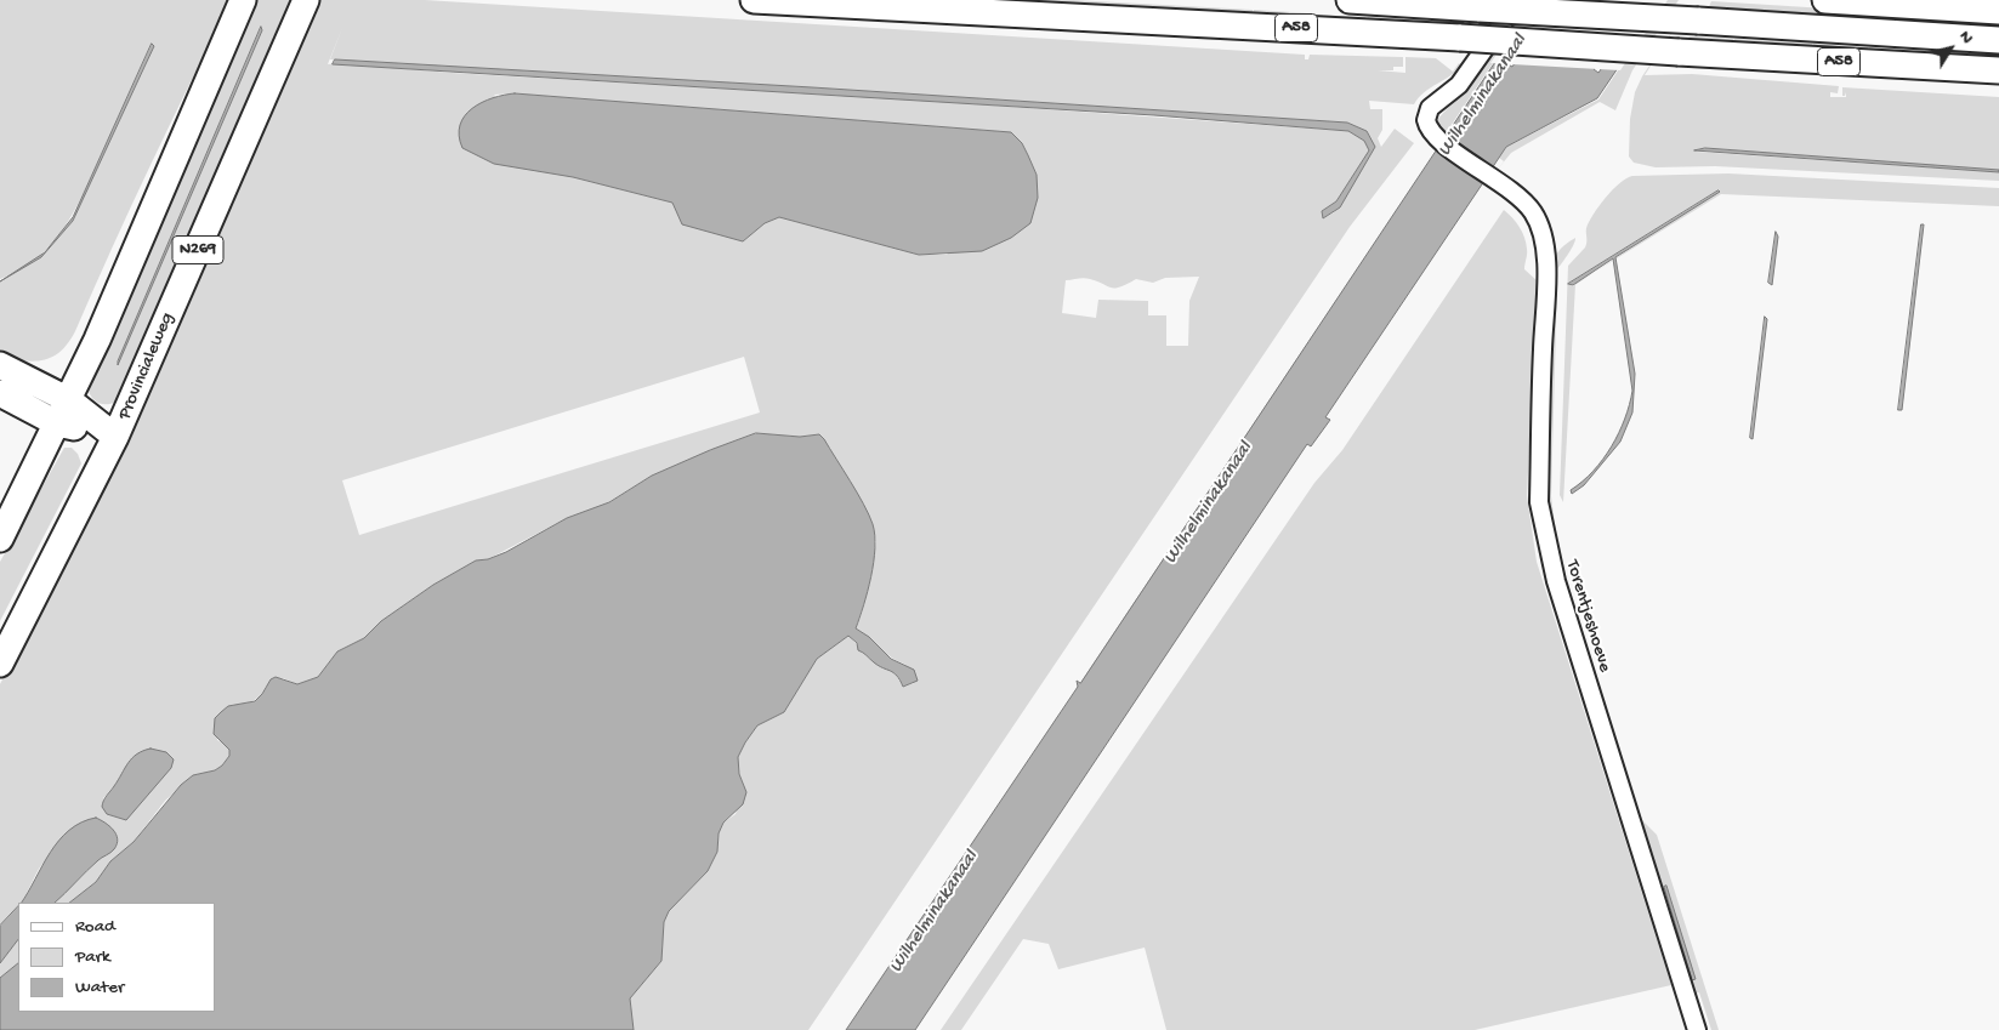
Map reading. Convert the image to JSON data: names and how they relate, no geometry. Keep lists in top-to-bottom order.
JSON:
{
  "streets": {
    "highway": ["A58", "N269", "Provincialeweg"],
    "street": ["Torentjeshoeve"]
  },
  "water": ["Wilhelminakanaal"],
  "legend": ["Road", "Park", "Water"],
  "north": "top right"
}
